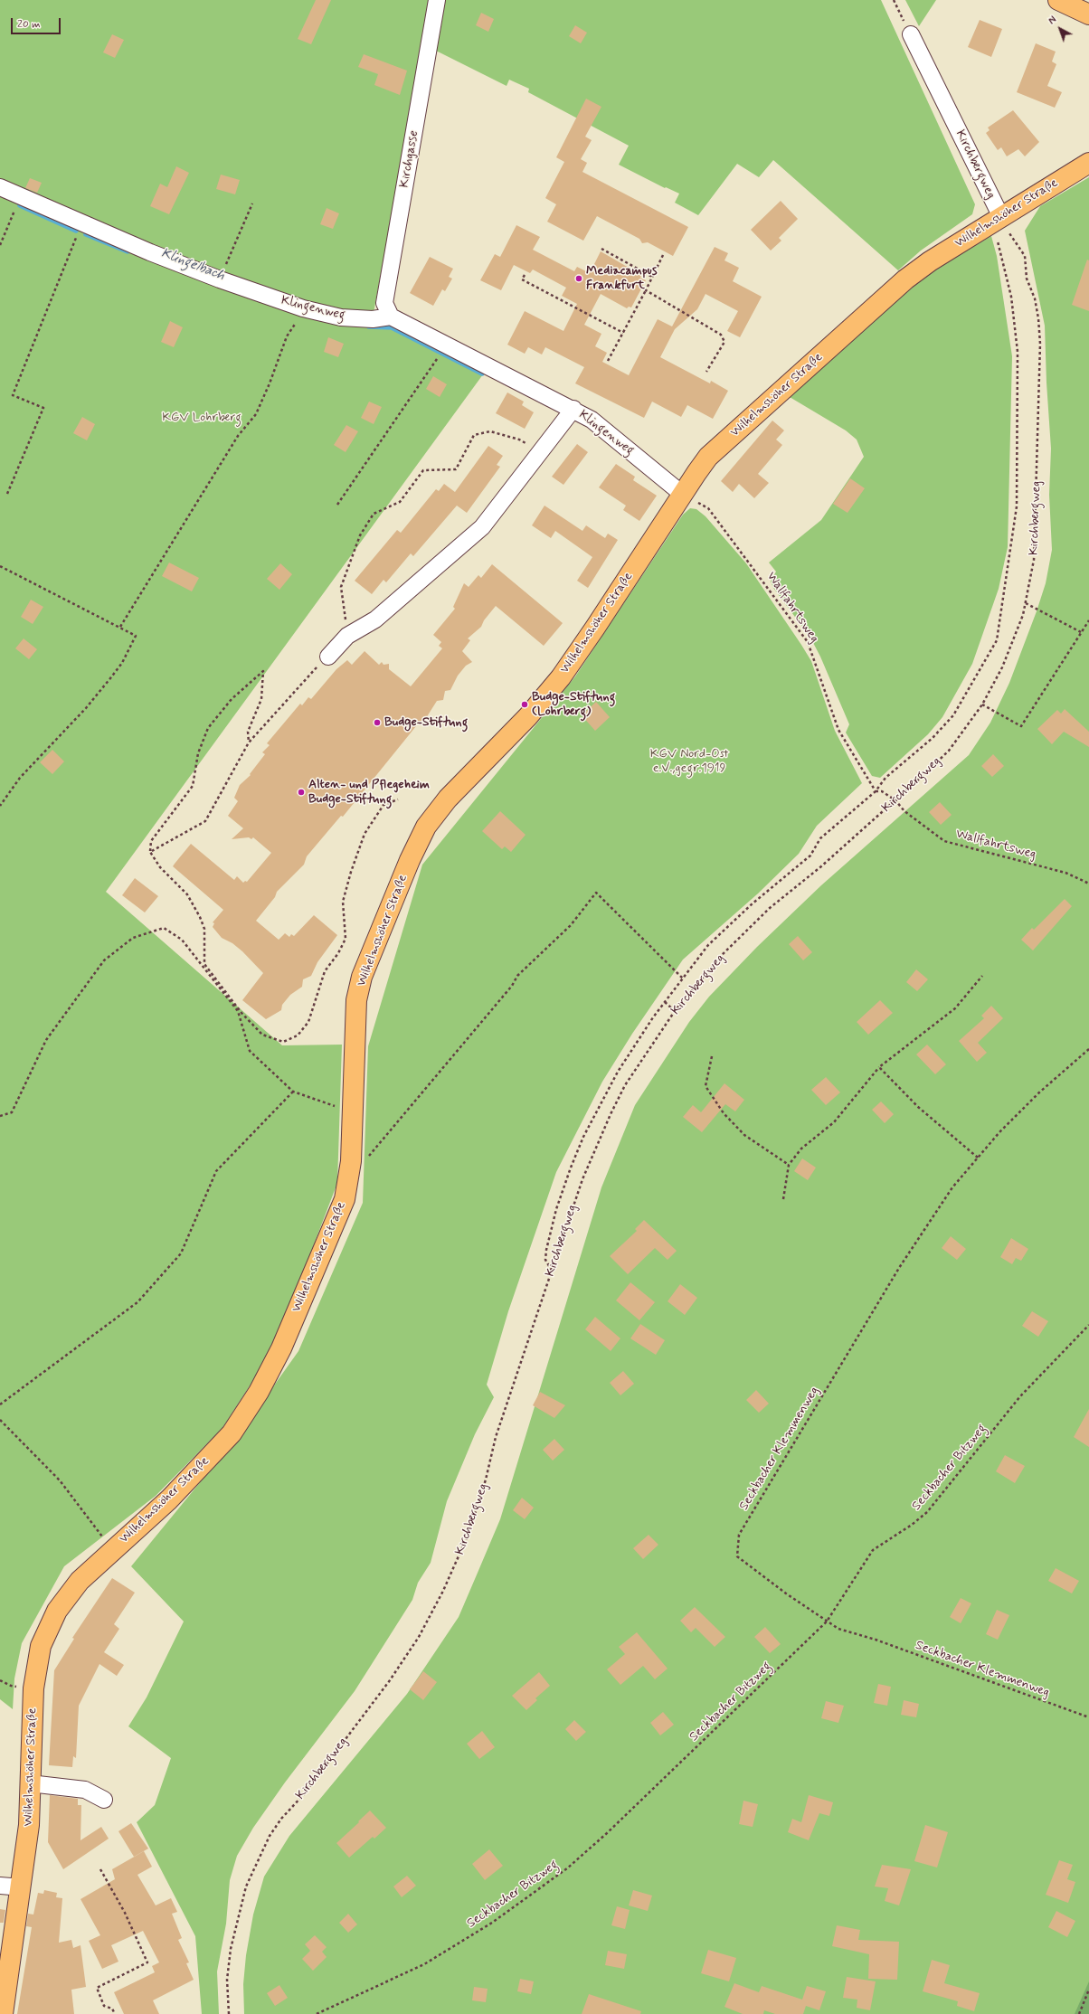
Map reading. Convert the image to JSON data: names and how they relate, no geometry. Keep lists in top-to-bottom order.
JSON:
{
  "streets": {
    "main road": ["Wilhelmshöher Straße"],
    "street": ["Kirchgasse", "Kirchbergweg", "Klingenweg"],
    "path": ["Wallfahrtsweg", "Seckbacher Klemmenweg", "Seckbacher Bitzweg"]
  },
  "crossings": [
    ["Kirchgasse", "Klingenweg"],
    ["Kirchbergweg", "Wilhelmshöher Straße"],
    ["Kirchbergweg", "Wallfahrtsweg"],
    ["Wilhelmshöher Straße", "Klingenweg"],
    ["Wilhelmshöher Straße", "Wallfahrtsweg"],
    ["Klingenweg", "Wallfahrtsweg"],
    ["Seckbacher Klemmenweg", "Seckbacher Bitzweg"]
  ],
  "water": ["Klingelbach"],
  "parks": ["KGV Lohrberg", "KGV Nord-Ost e.V.,gegr.1919"],
  "places": [
    "Mediacampus Frankfurt",
    "Budge-Stiftung (Lohrberg)",
    "Budge-Stiftung",
    "Alten- und Pflegeheim Budge-Stiftung"
  ],
  "scale_bar": "20 m",
  "north": "top left"
}
